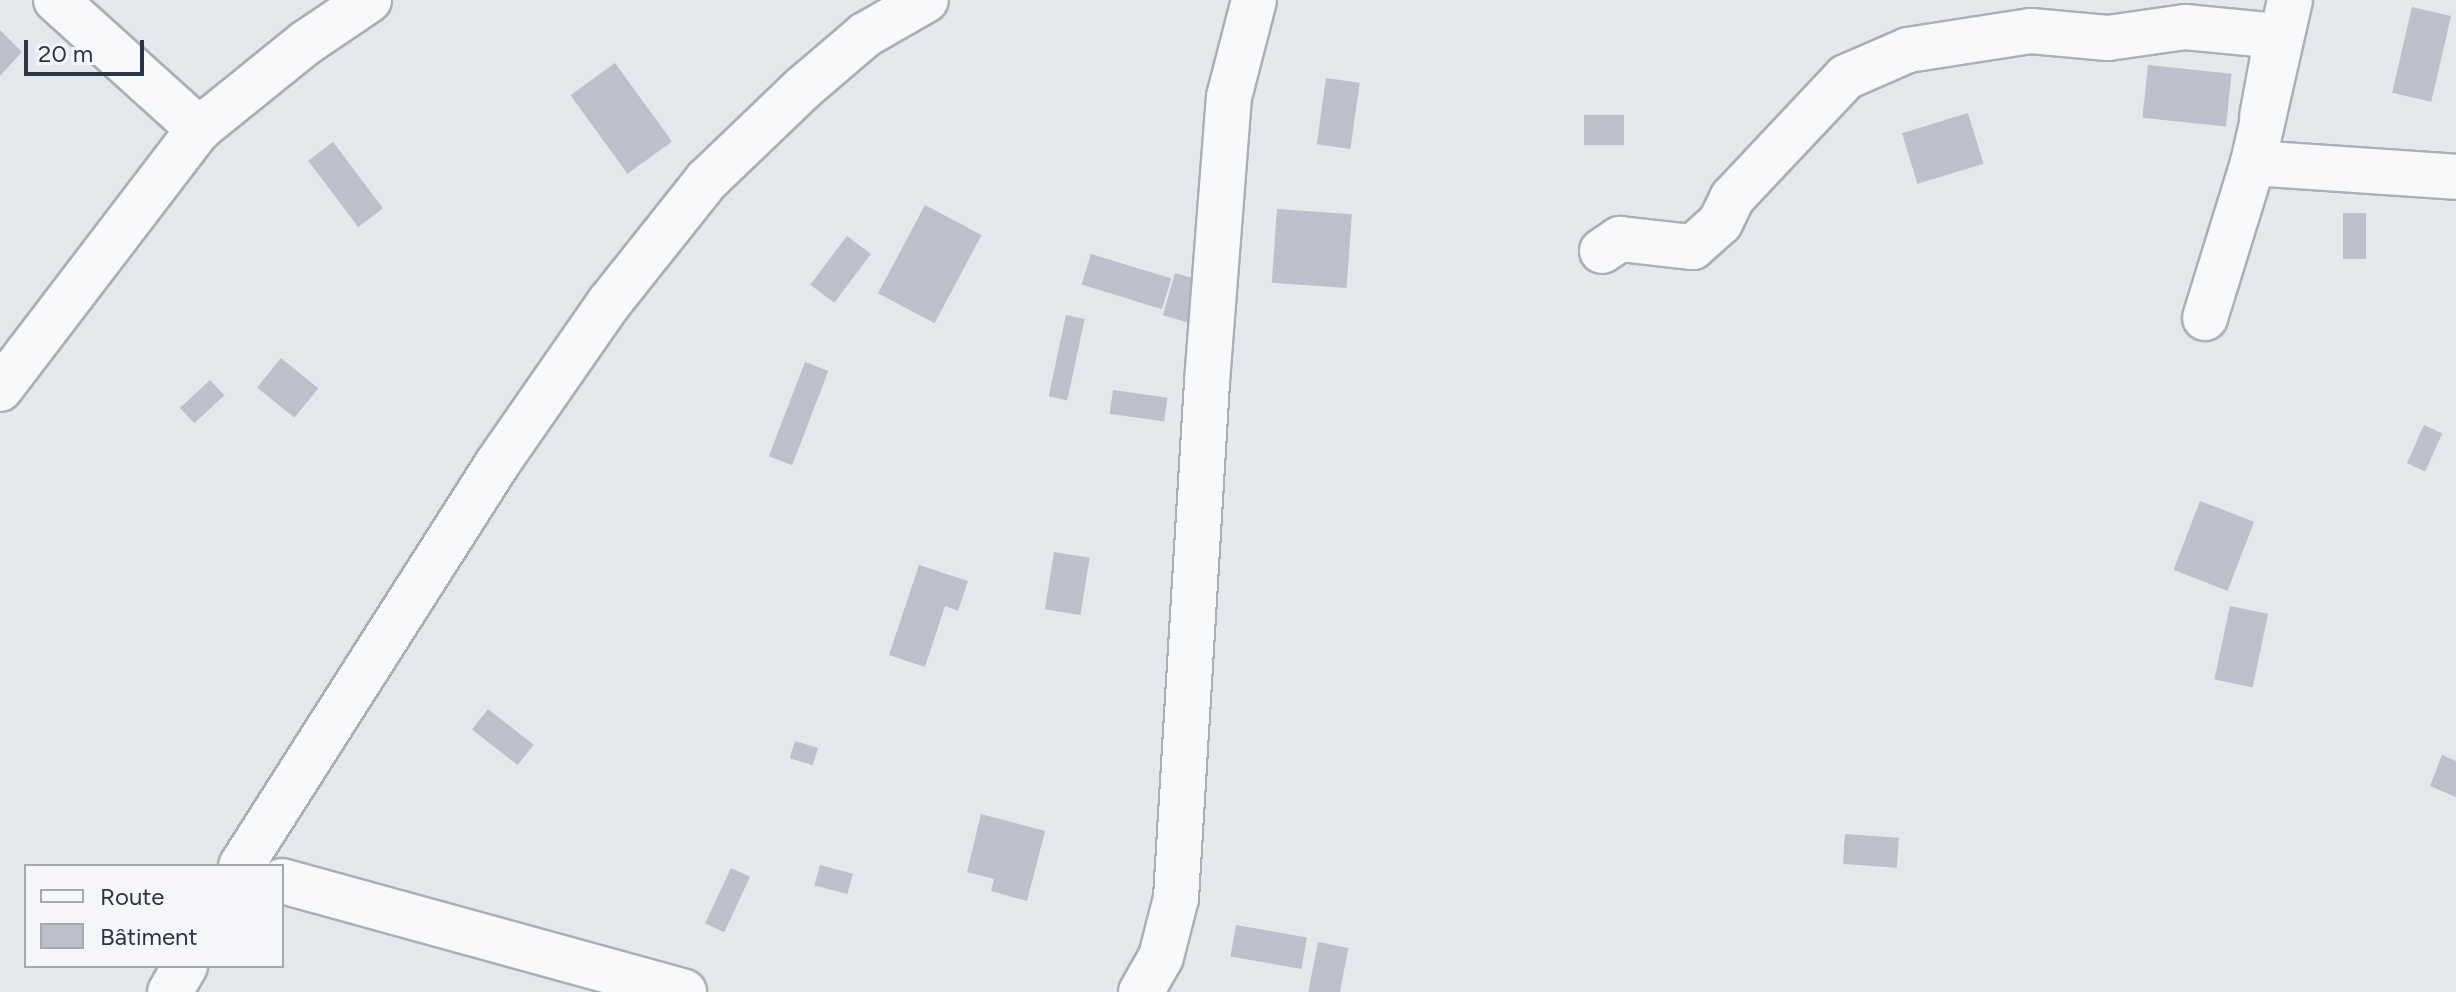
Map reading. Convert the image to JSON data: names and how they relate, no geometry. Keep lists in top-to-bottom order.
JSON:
{
  "legend": ["Route", "Bâtiment"],
  "scale_bar": "20 m"
}
